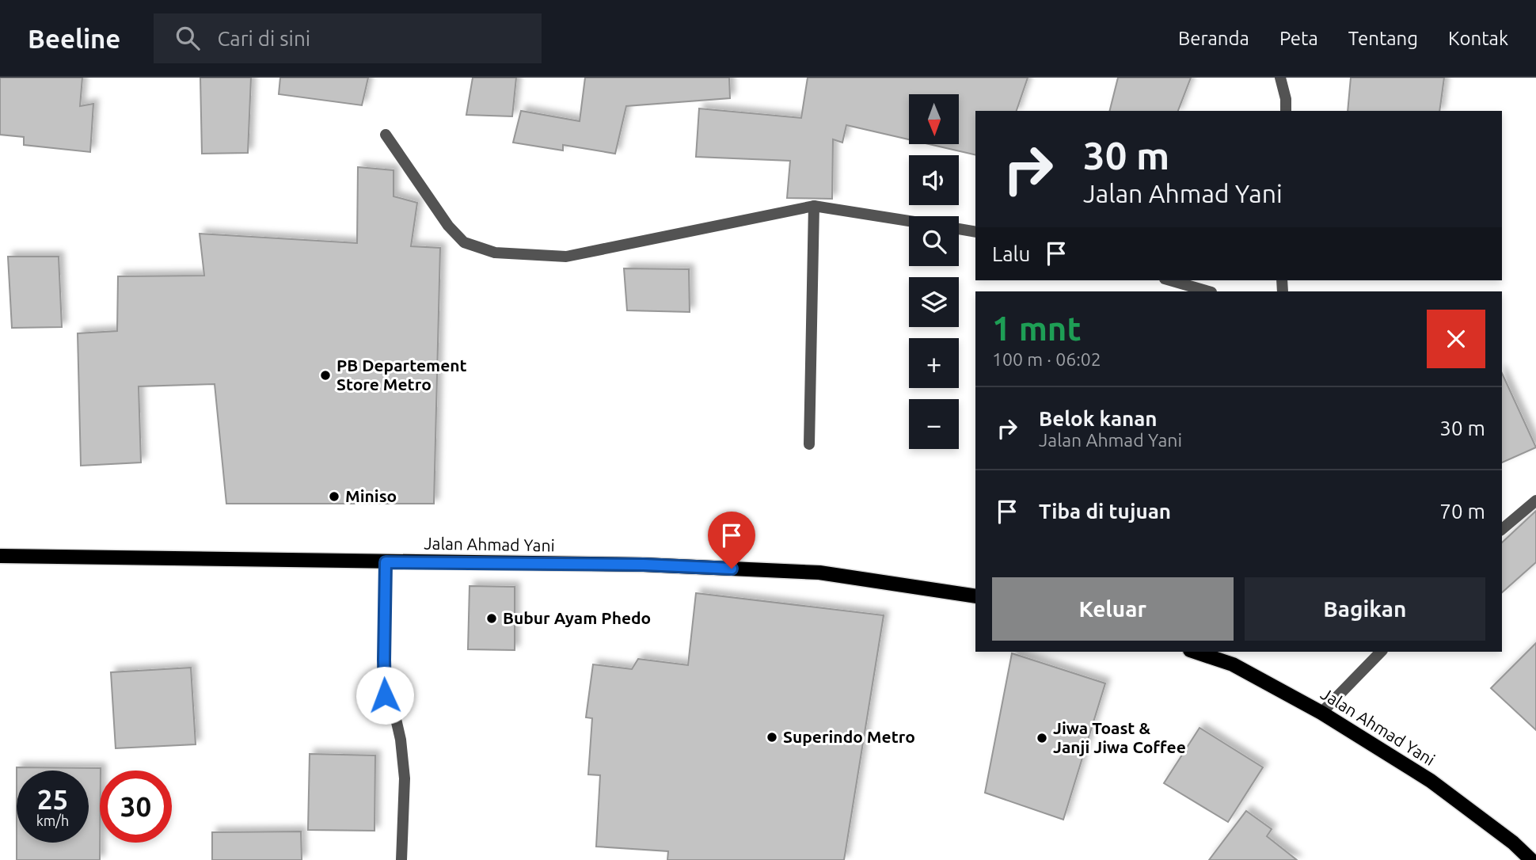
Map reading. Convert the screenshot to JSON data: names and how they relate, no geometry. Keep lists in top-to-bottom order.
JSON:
{
  "streets": {
    "main road": ["Jalan Ahmad Yani"]
  },
  "places": [
    "PB Departement Store Metro",
    "Miniso",
    "Bubur Ayam Phedo",
    "Superindo Metro",
    "Jiwa Toast & Janji Jiwa Coffee"
  ],
  "north": "bottom",
  "page": {
    "header": "Beeline",
    "search": "Cari di sini",
    "nav": [
      "Beranda",
      "Peta",
      "Tentang",
      "Kontak"
    ],
    "map_buttons": ["+", "−"],
    "turn": ["30 m", "Jalan Ahmad Yani"],
    "then": "Lalu",
    "heading": ["1 mnt", "100 m · 06:02"],
    "list": [
      {
        "name": "Belok kanan",
        "note": "Jalan Ahmad Yani",
        "value": "30 m"
      },
      {
        "name": "Tiba di tujuan",
        "value": "70 m"
      }
    ],
    "buttons": ["Keluar", "Bagikan"],
    "speed": "25 km/h",
    "limit": "30"
  }
}
